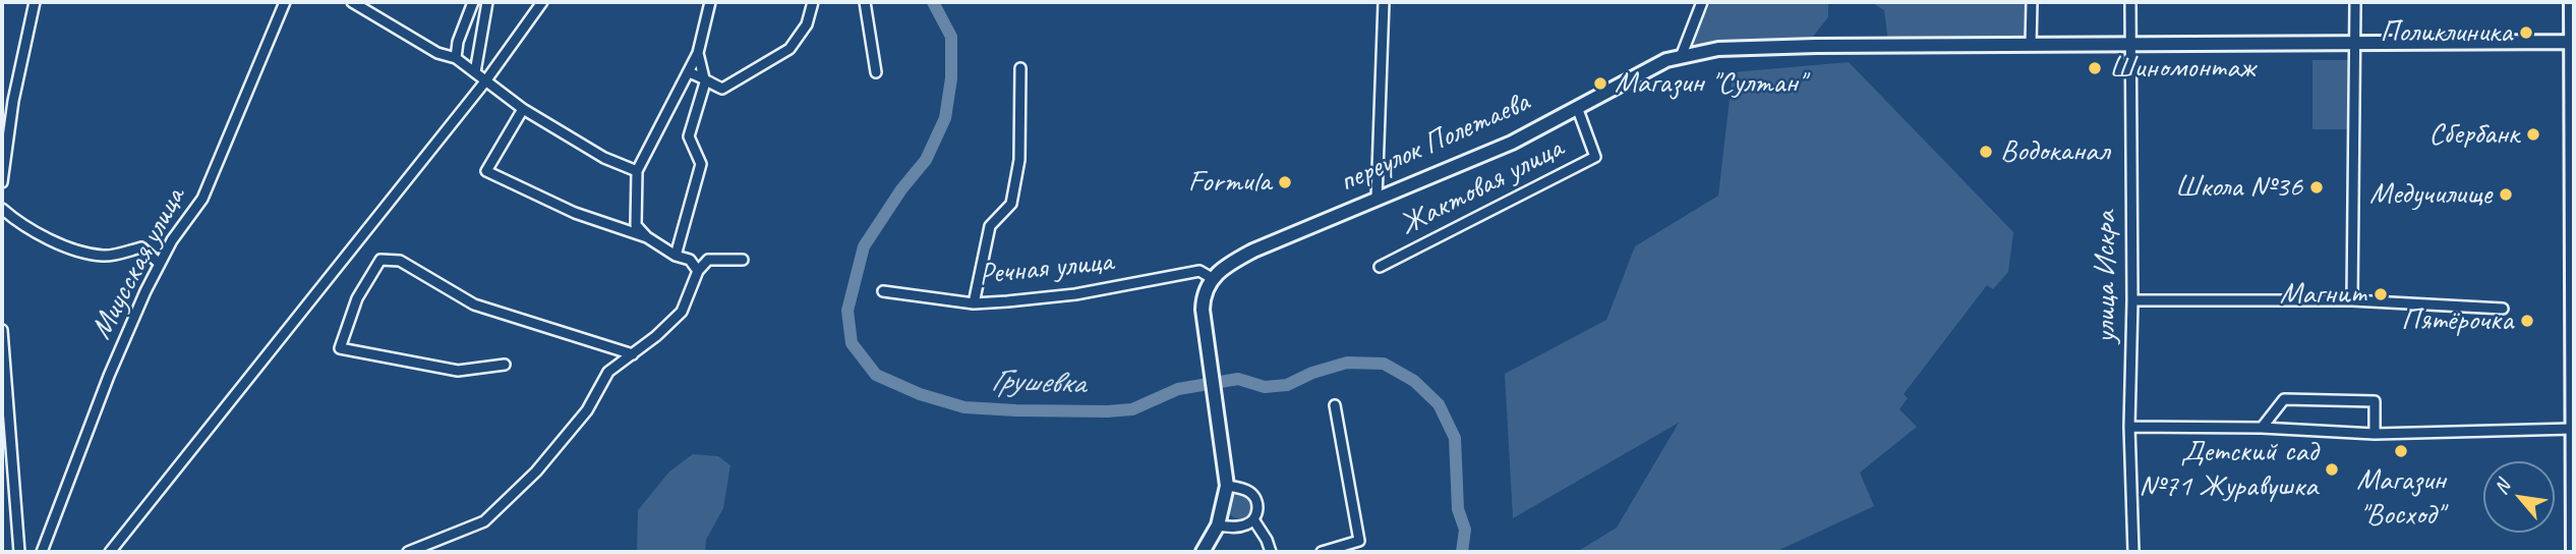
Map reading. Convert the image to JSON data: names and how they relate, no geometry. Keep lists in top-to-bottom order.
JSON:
{
  "streets": {
    "main road": ["переулок Полетаева"],
    "street": [
      "Жактовая улица",
      "Миусская улица",
      "Речная улица",
      "улица Искра"
    ]
  },
  "crossings": [
    ["переулок Полетаева", "Жактовая улица"],
    ["переулок Полетаева", "Речная улица"],
    ["переулок Полетаева", "улица Искра"]
  ],
  "water": ["Грушевка"],
  "places": [
    "Поликлиника",
    "Шиномонтаж",
    "Магазин \"Султан\"",
    "Сбербанк",
    "Водоканал",
    "Formula",
    "Школа №36",
    "Медучилище",
    "Магнит",
    "Пятёрочка",
    "Магазин \"Восход\"",
    "Детский сад №71 Журавушка"
  ],
  "north": "top left"
}
